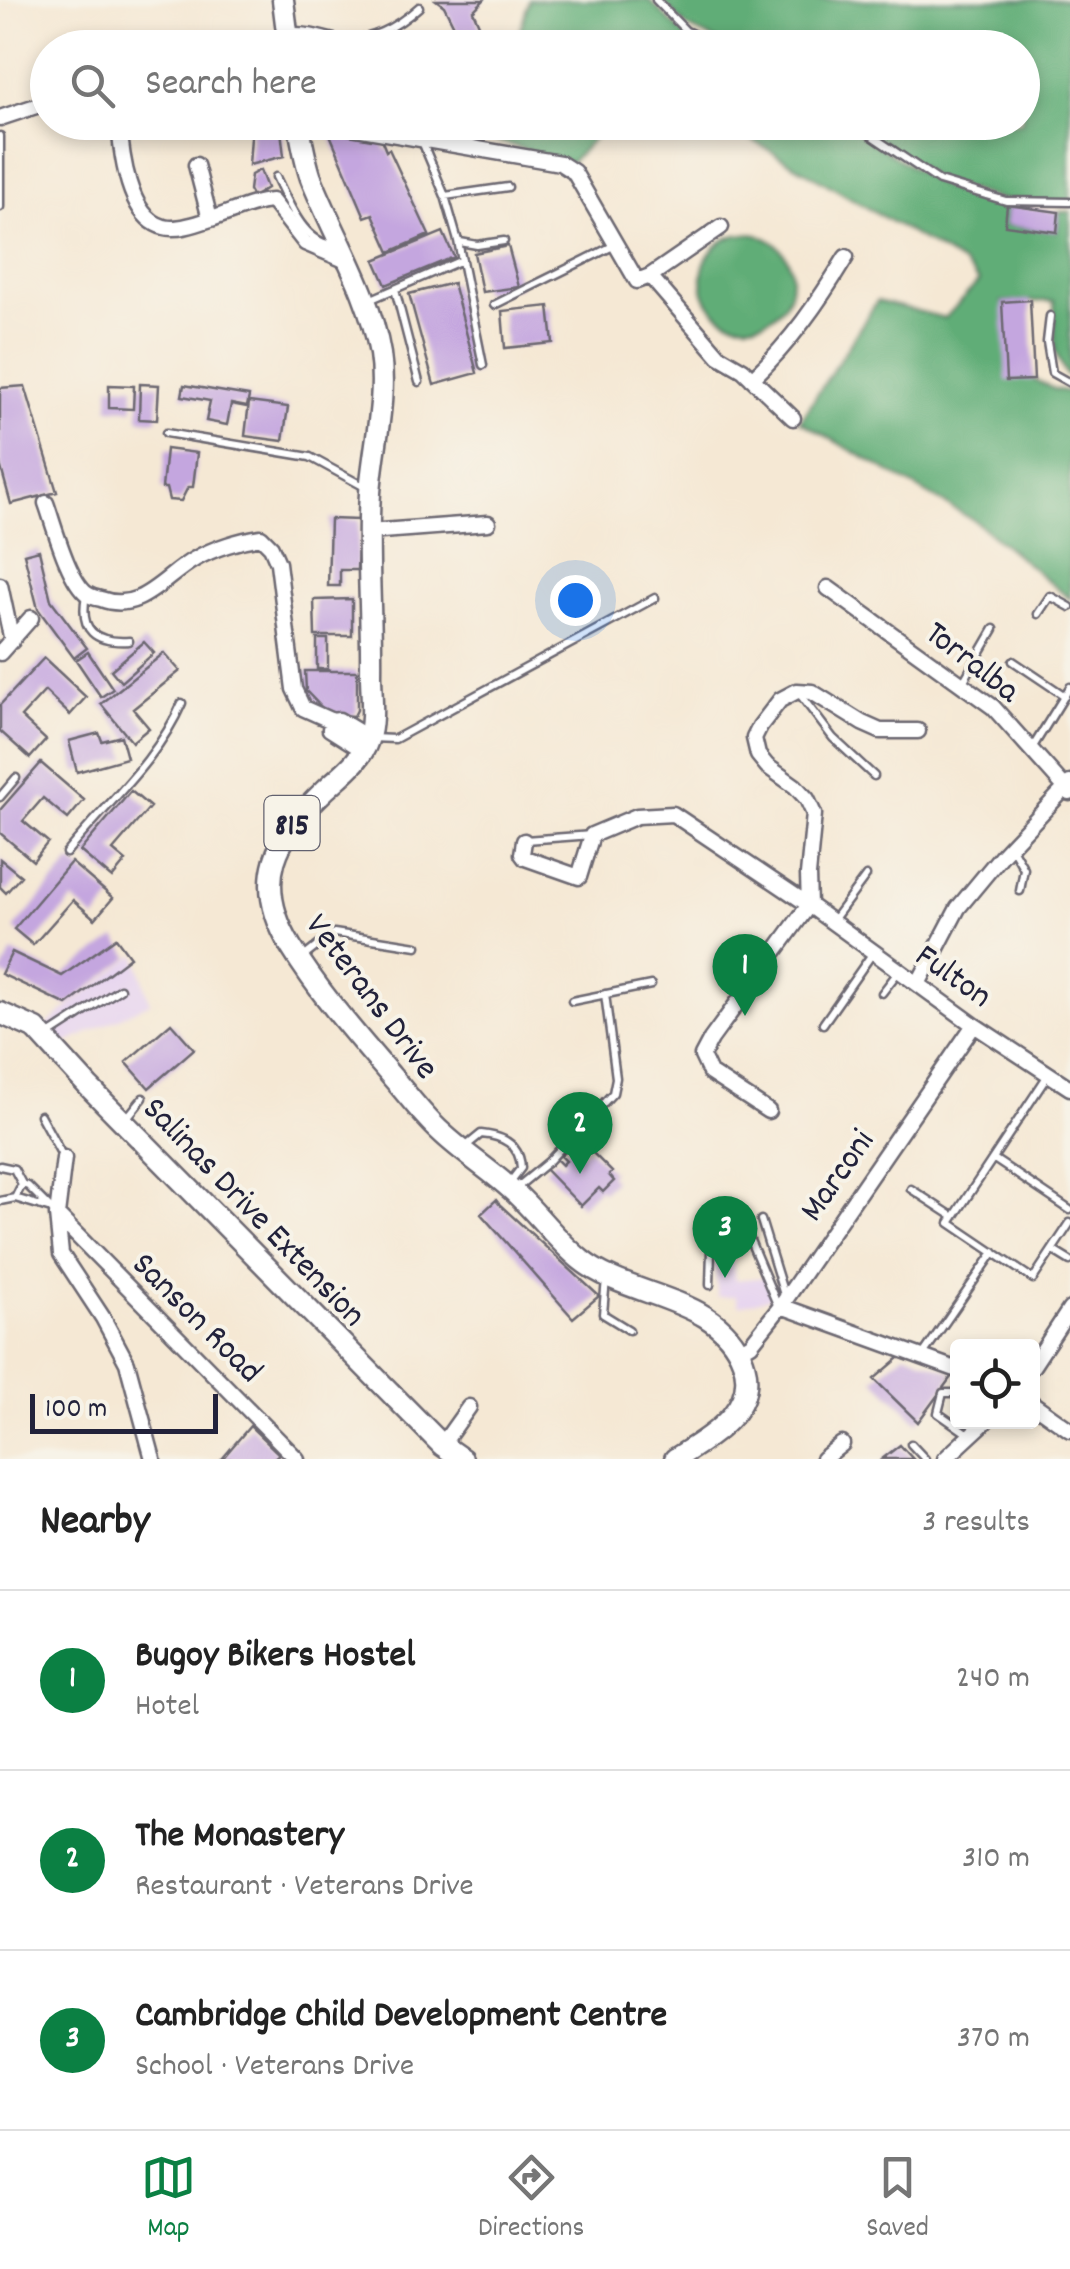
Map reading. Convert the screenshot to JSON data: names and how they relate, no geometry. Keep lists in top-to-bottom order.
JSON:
{
  "streets": {
    "main road": ["815", "Veterans Drive", "Salinas Drive Extension"],
    "street": [
      "Torralba",
      "Fulton",
      "Marconi",
      "Sanson Road"
    ]
  },
  "crossings": [
    ["Fulton", "Marconi"],
    ["Veterans Drive", "Marconi"]
  ],
  "scale_bar": "100 m",
  "page": {
    "search": "Search here",
    "pins": ["1", "2", "3"],
    "scale": "100 m",
    "heading": ["Nearby", "3 results"],
    "list": [
      {
        "mark": "1",
        "name": "Bugoy Bikers Hostel",
        "note": "Hotel",
        "value": "240 m"
      },
      {
        "mark": "2",
        "name": "The Monastery",
        "note": "Restaurant · Veterans Drive",
        "value": "310 m"
      },
      {
        "mark": "3",
        "name": "Cambridge Child Development Centre",
        "note": "School · Veterans Drive",
        "value": "370 m"
      }
    ],
    "nav": ["Map", "Directions", "Saved"]
  }
}
